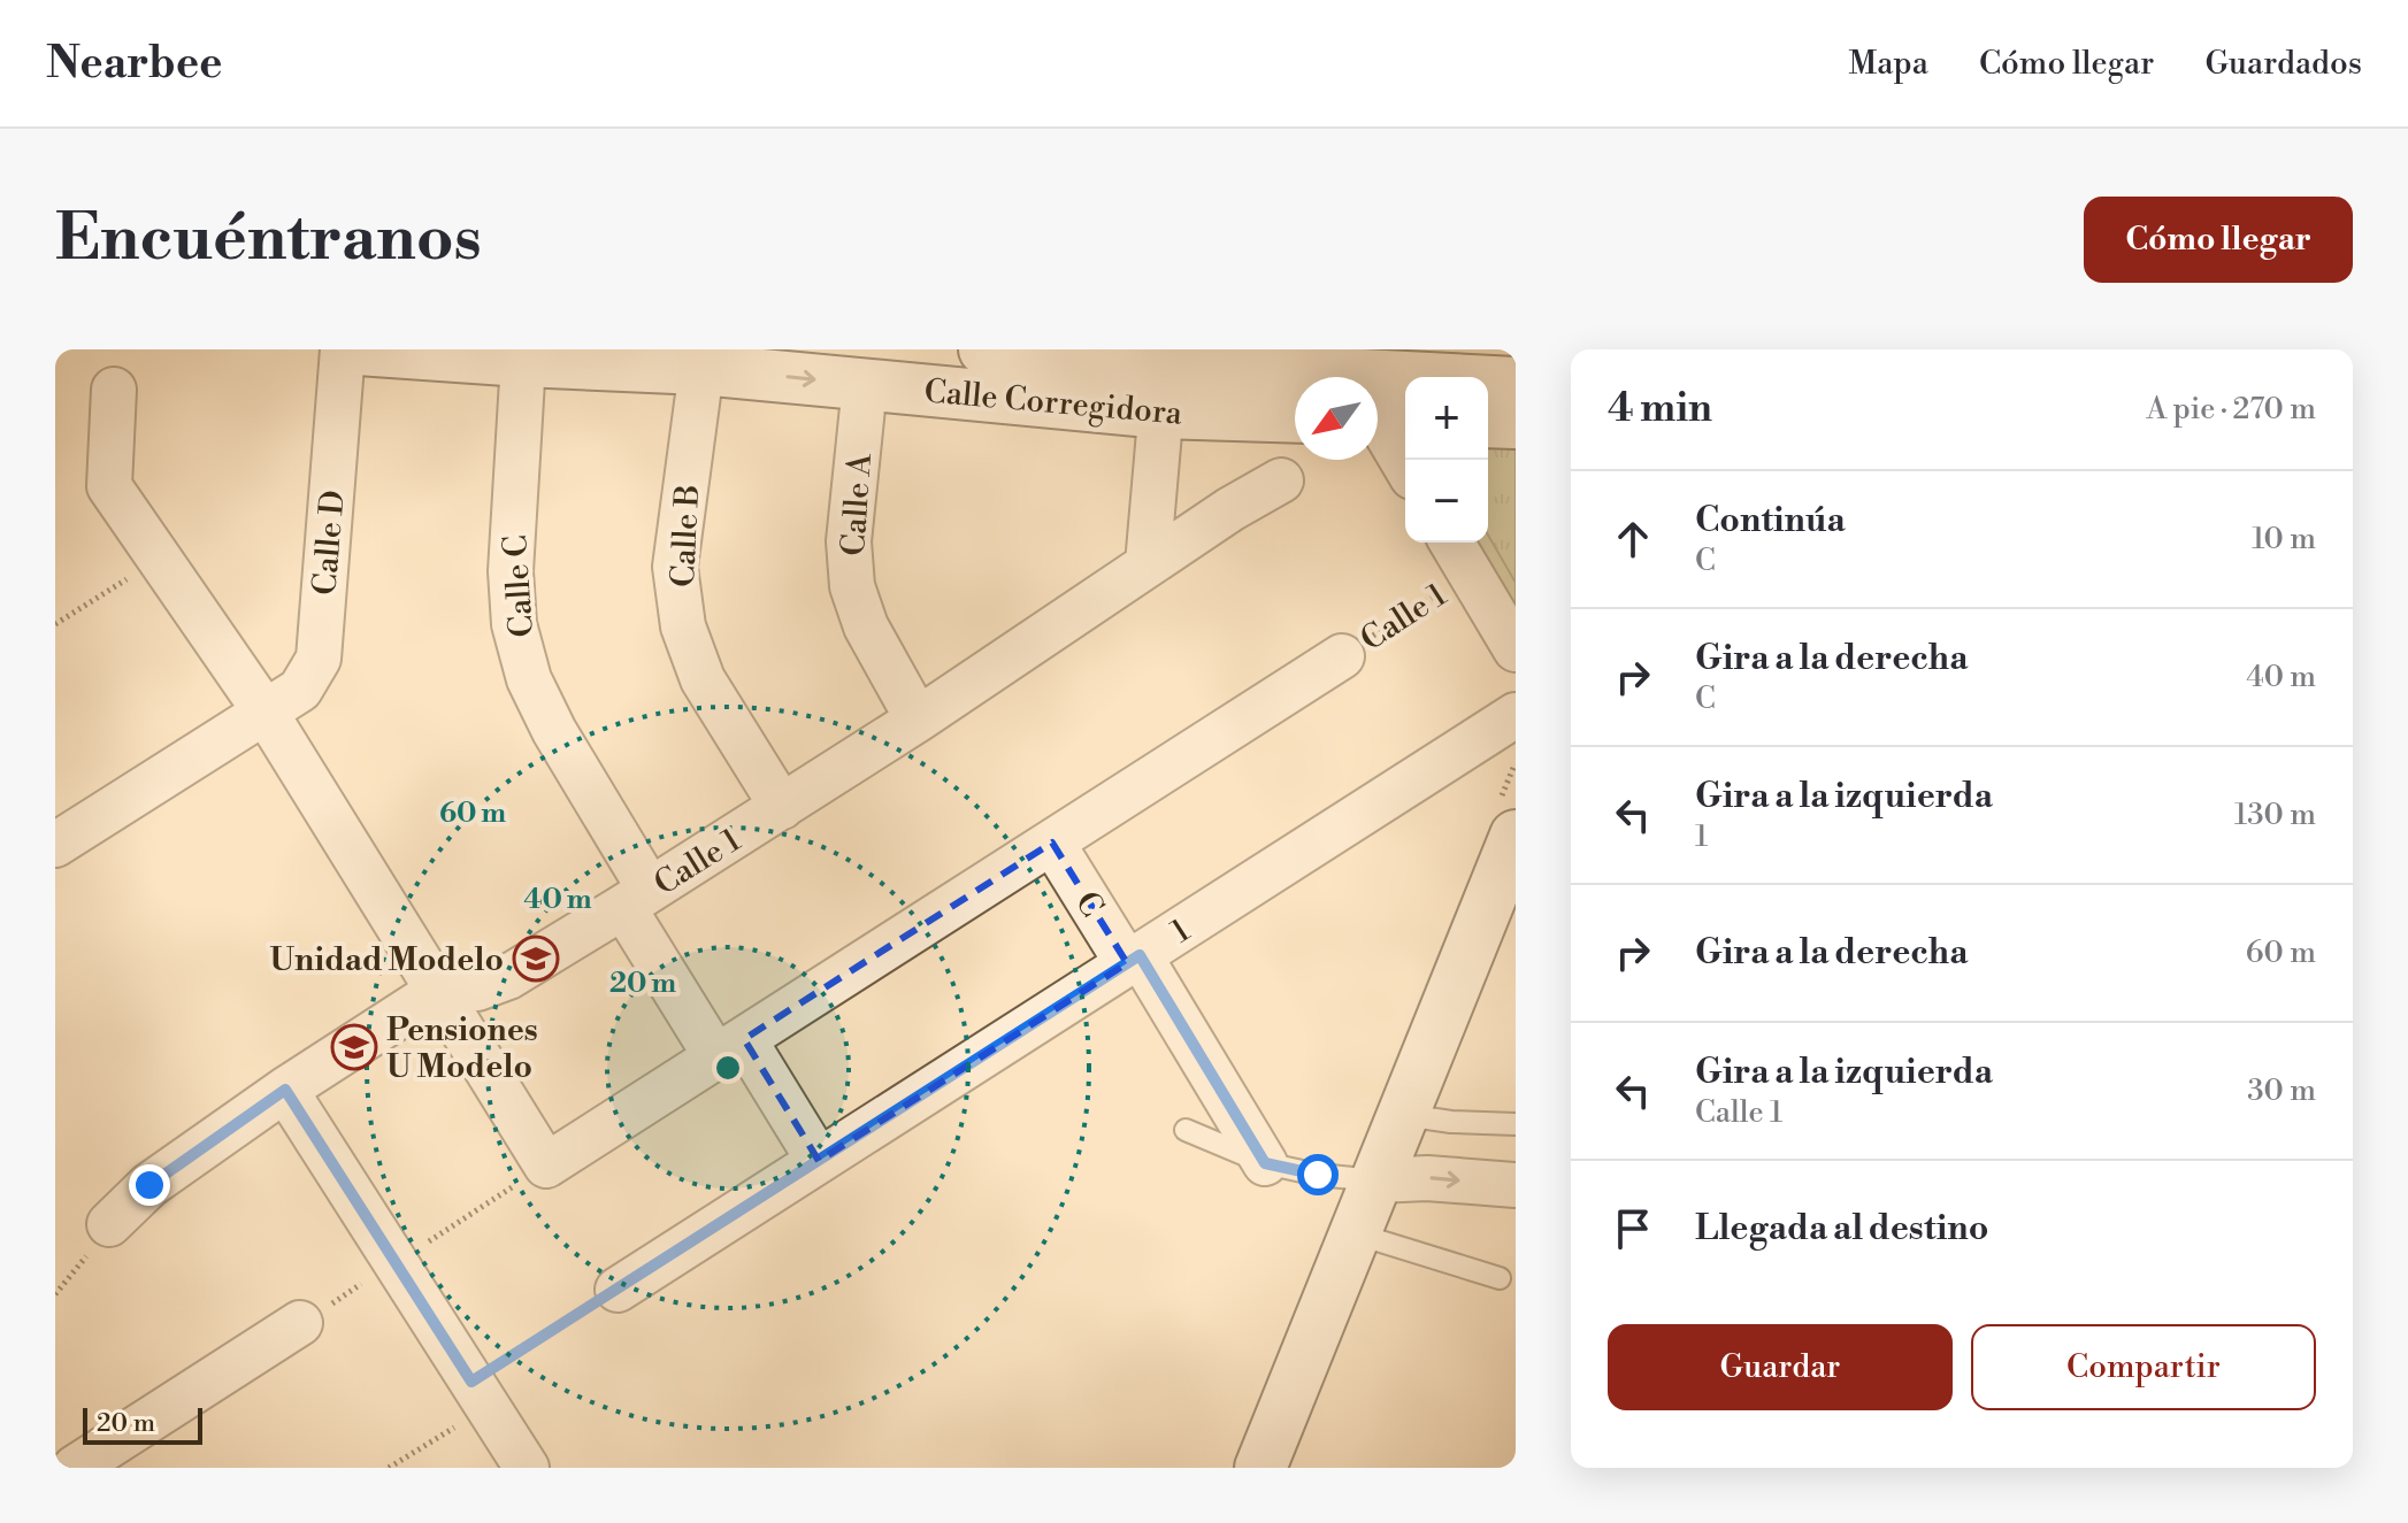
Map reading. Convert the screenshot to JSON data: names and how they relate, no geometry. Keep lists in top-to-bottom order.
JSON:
{
  "streets": {
    "street": [
      "Calle Corregidora",
      "Calle A",
      "Calle B",
      "Calle D",
      "Calle C",
      "Calle 1",
      "C",
      "1"
    ]
  },
  "crossings": [
    ["Calle Corregidora", "Calle A"],
    ["Calle Corregidora", "Calle B"],
    ["Calle Corregidora", "Calle C"],
    ["Calle A", "Calle 1"],
    ["Calle B", "Calle 1"],
    ["Calle C", "Calle 1"],
    ["Calle C", "1"],
    ["Calle 1", "C"],
    ["C", "1"]
  ],
  "places": {
    "school or university": ["Unidad Modelo", "Pensiones U Modelo"]
  },
  "scale_bar": "20 m",
  "north": "bottom left",
  "page": {
    "header": "Nearbee",
    "nav": ["Mapa", "Cómo llegar", "Guardados"],
    "buttons": [
      "Cómo llegar",
      ["Guardar", "Compartir"]
    ],
    "title": "Encuéntranos",
    "heading": ["4 min", "A pie · 270 m"],
    "map_buttons": ["+", "−"],
    "list": [
      ["Continúa", "C", "10 m"],
      ["Gira a la derecha", "C", "40 m"],
      ["Gira a la izquierda", "1", "130 m"],
      ["Gira a la derecha", "60 m"],
      ["Gira a la izquierda", "Calle 1", "30 m"],
      "Llegada al destino"
    ],
    "scale": "20 m"
  },
  "rings": ["60 m", "40 m", "20 m"]
}
